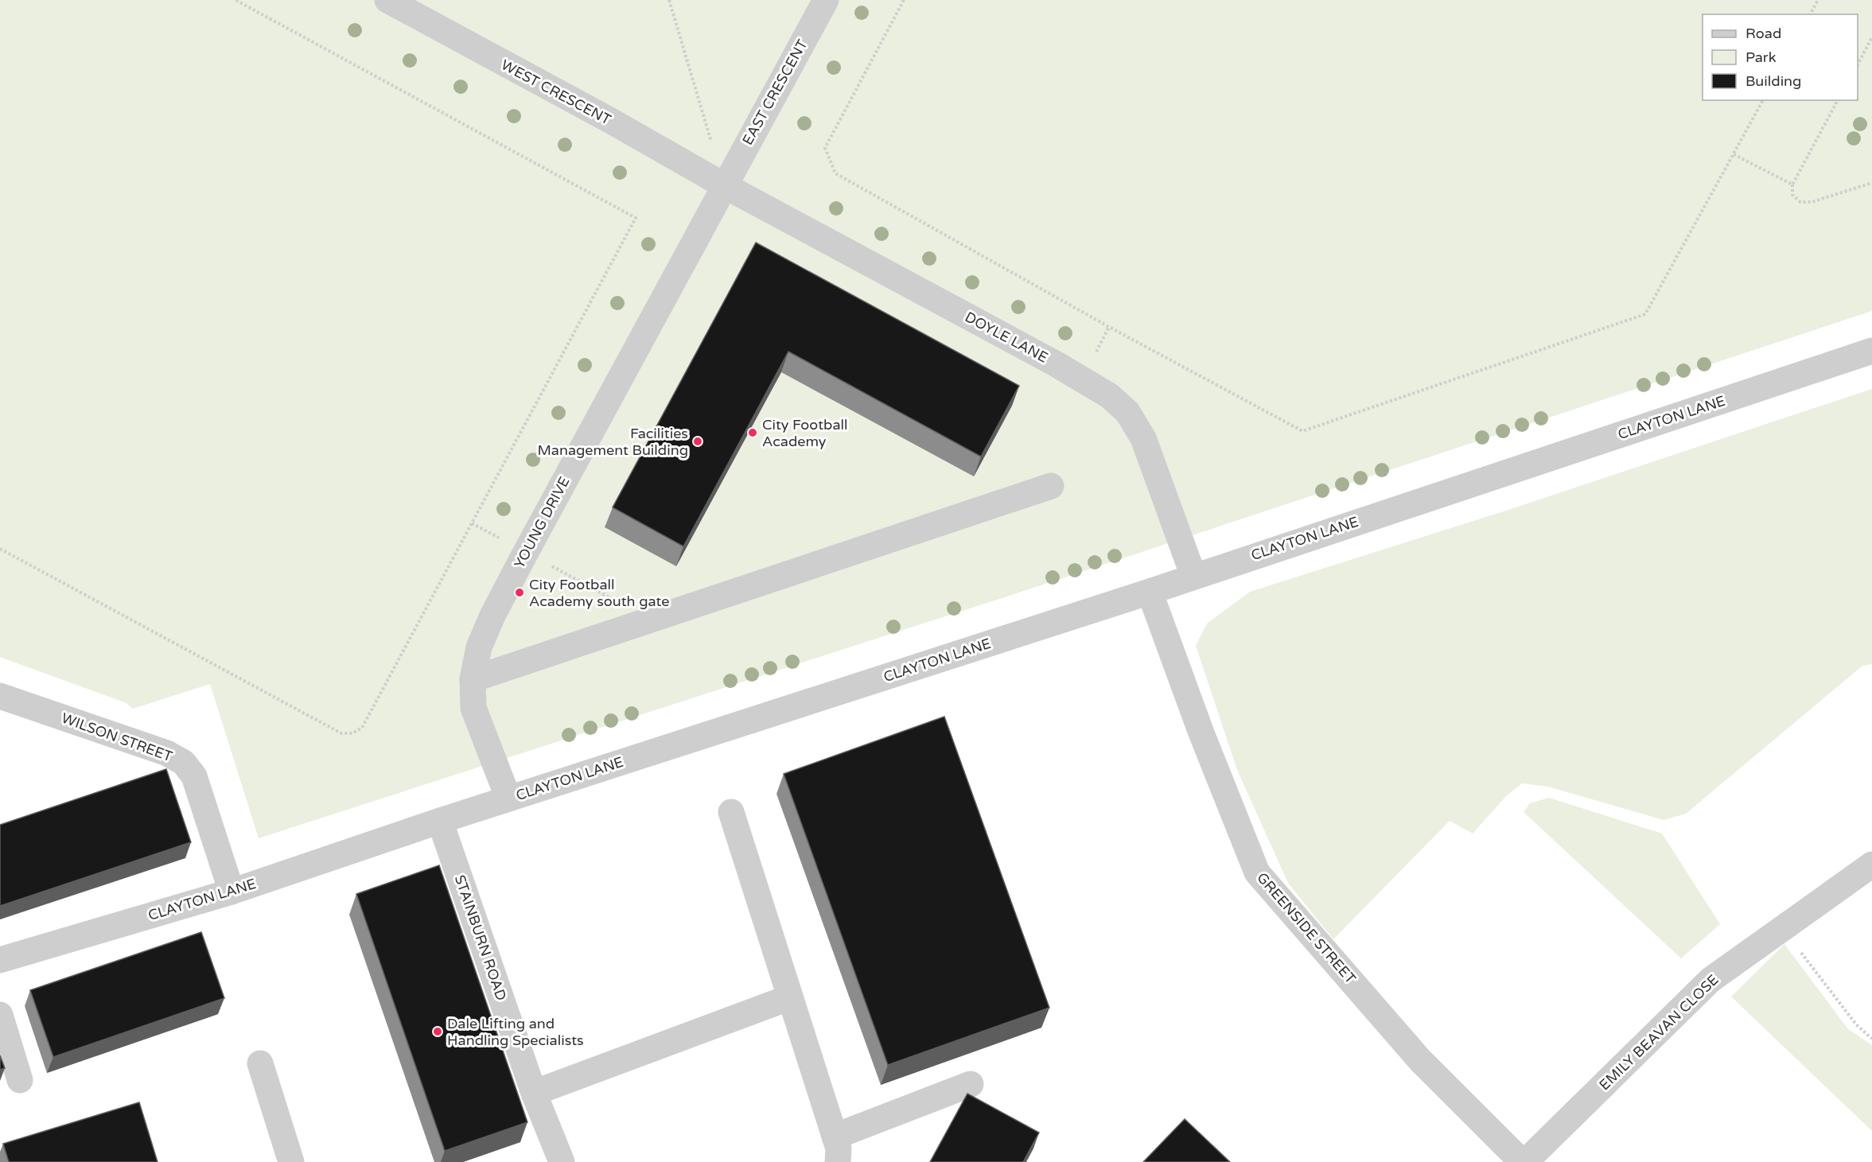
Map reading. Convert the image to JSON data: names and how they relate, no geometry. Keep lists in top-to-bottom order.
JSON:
{
  "streets": {
    "street": [
      "WEST CRESCENT",
      "EAST CRESCENT",
      "DOYLE LANE",
      "CLAYTON LANE",
      "YOUNG DRIVE",
      "WILSON STREET",
      "GREENSIDE STREET",
      "STAINBURN ROAD",
      "EMILY BEAVAN CLOSE"
    ]
  },
  "crossings": [
    ["WEST CRESCENT", "EAST CRESCENT"],
    ["WEST CRESCENT", "DOYLE LANE"],
    ["WEST CRESCENT", "YOUNG DRIVE"],
    ["EAST CRESCENT", "DOYLE LANE"],
    ["EAST CRESCENT", "YOUNG DRIVE"],
    ["DOYLE LANE", "CLAYTON LANE"],
    ["DOYLE LANE", "YOUNG DRIVE"],
    ["CLAYTON LANE", "YOUNG DRIVE"],
    ["CLAYTON LANE", "WILSON STREET"],
    ["CLAYTON LANE", "GREENSIDE STREET"],
    ["CLAYTON LANE", "STAINBURN ROAD"],
    ["GREENSIDE STREET", "EMILY BEAVAN CLOSE"]
  ],
  "places": [
    "City Football Academy",
    "Facilities Management Building",
    "City Football Academy south gate",
    "Dale Lifting and Handling Specialists"
  ],
  "legend": ["Road", "Park", "Building"]
}
